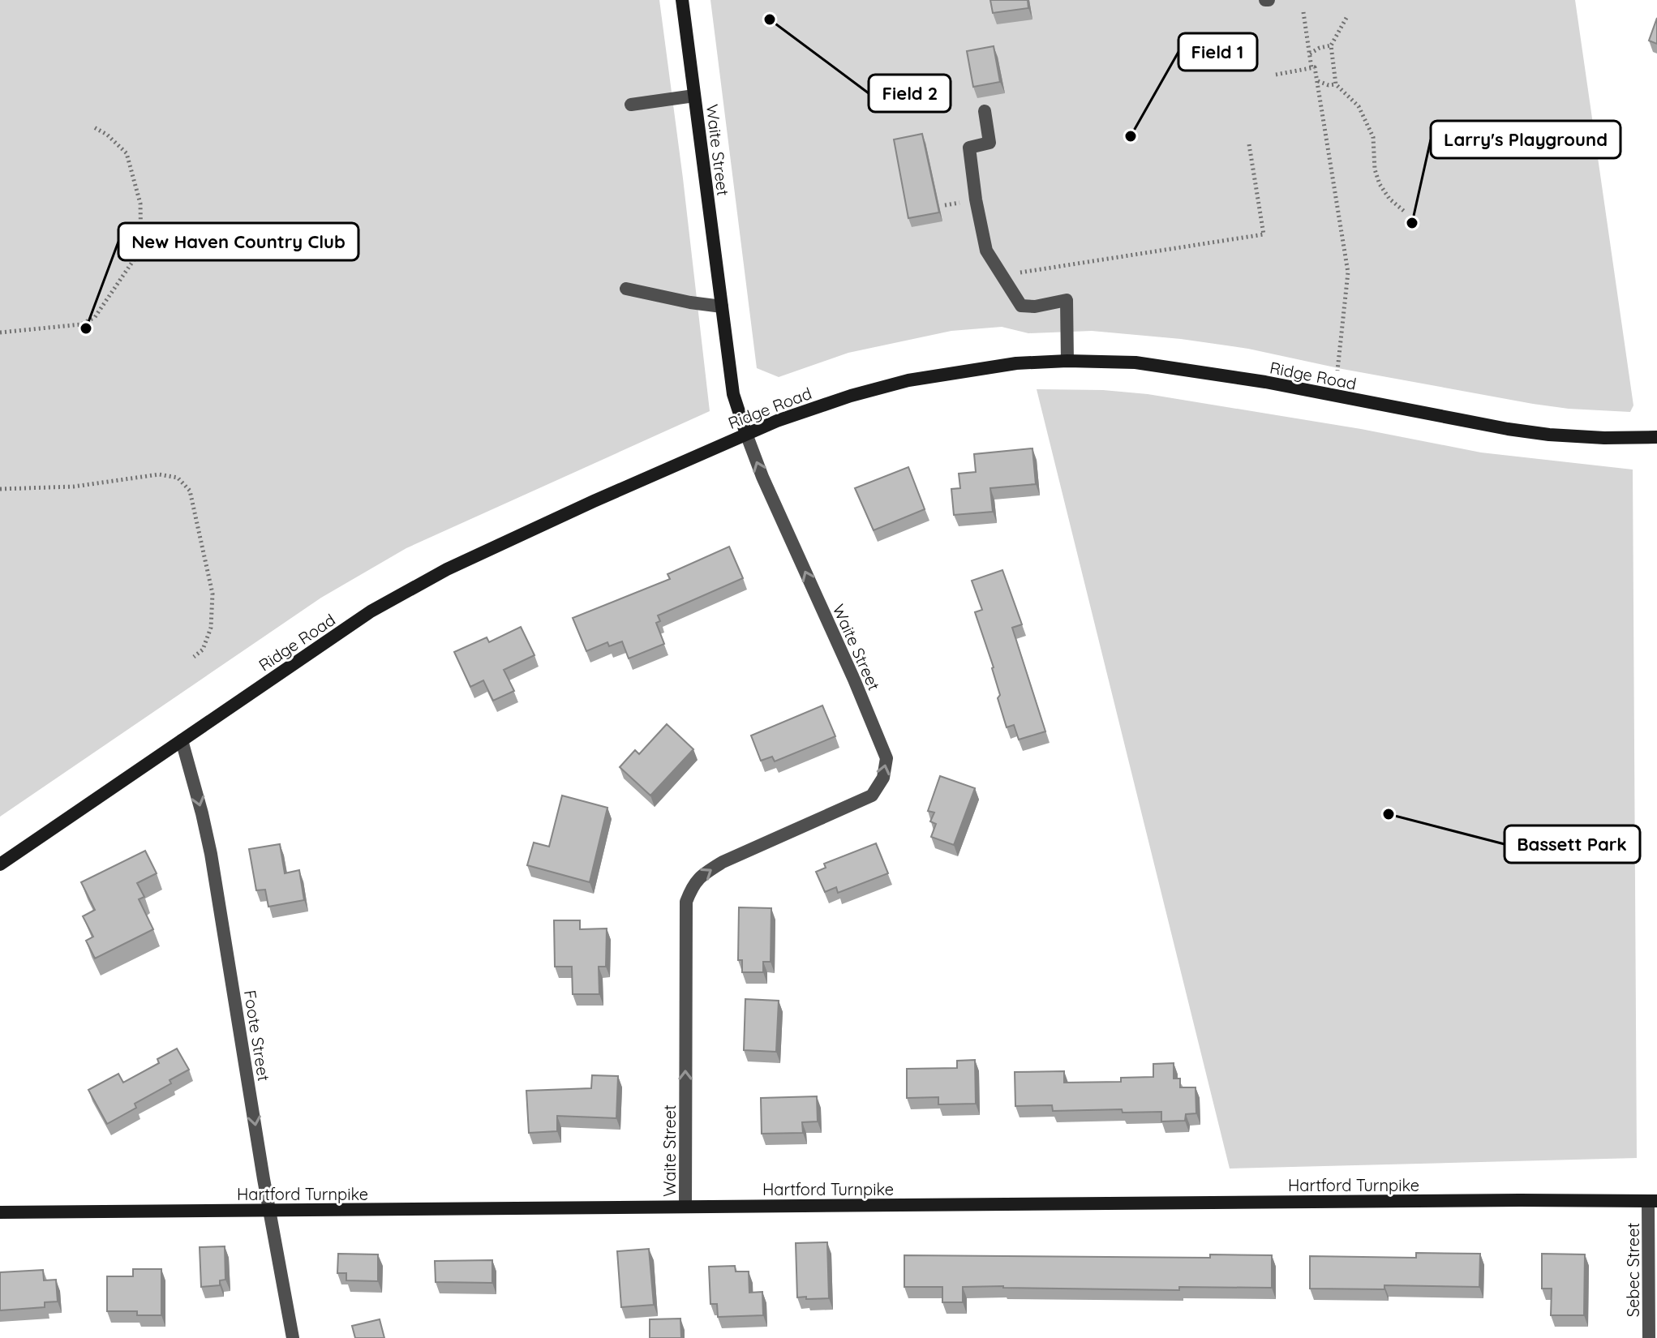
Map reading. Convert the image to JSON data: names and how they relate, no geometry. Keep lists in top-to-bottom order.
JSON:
{
  "streets": {
    "main road": ["Waite Street", "Ridge Road", "Hartford Turnpike"],
    "street": ["Foote Street", "Sebec Street"]
  },
  "crossings": [
    ["Waite Street", "Ridge Road"],
    ["Waite Street", "Hartford Turnpike"],
    ["Ridge Road", "Foote Street"],
    ["Foote Street", "Hartford Turnpike"],
    ["Hartford Turnpike", "Sebec Street"]
  ],
  "one_way": ["Waite Street", "Foote Street"],
  "places": [
    "Field 2",
    "Field 1",
    "Larry's Playground",
    "New Haven Country Club",
    "Bassett Park"
  ]
}
